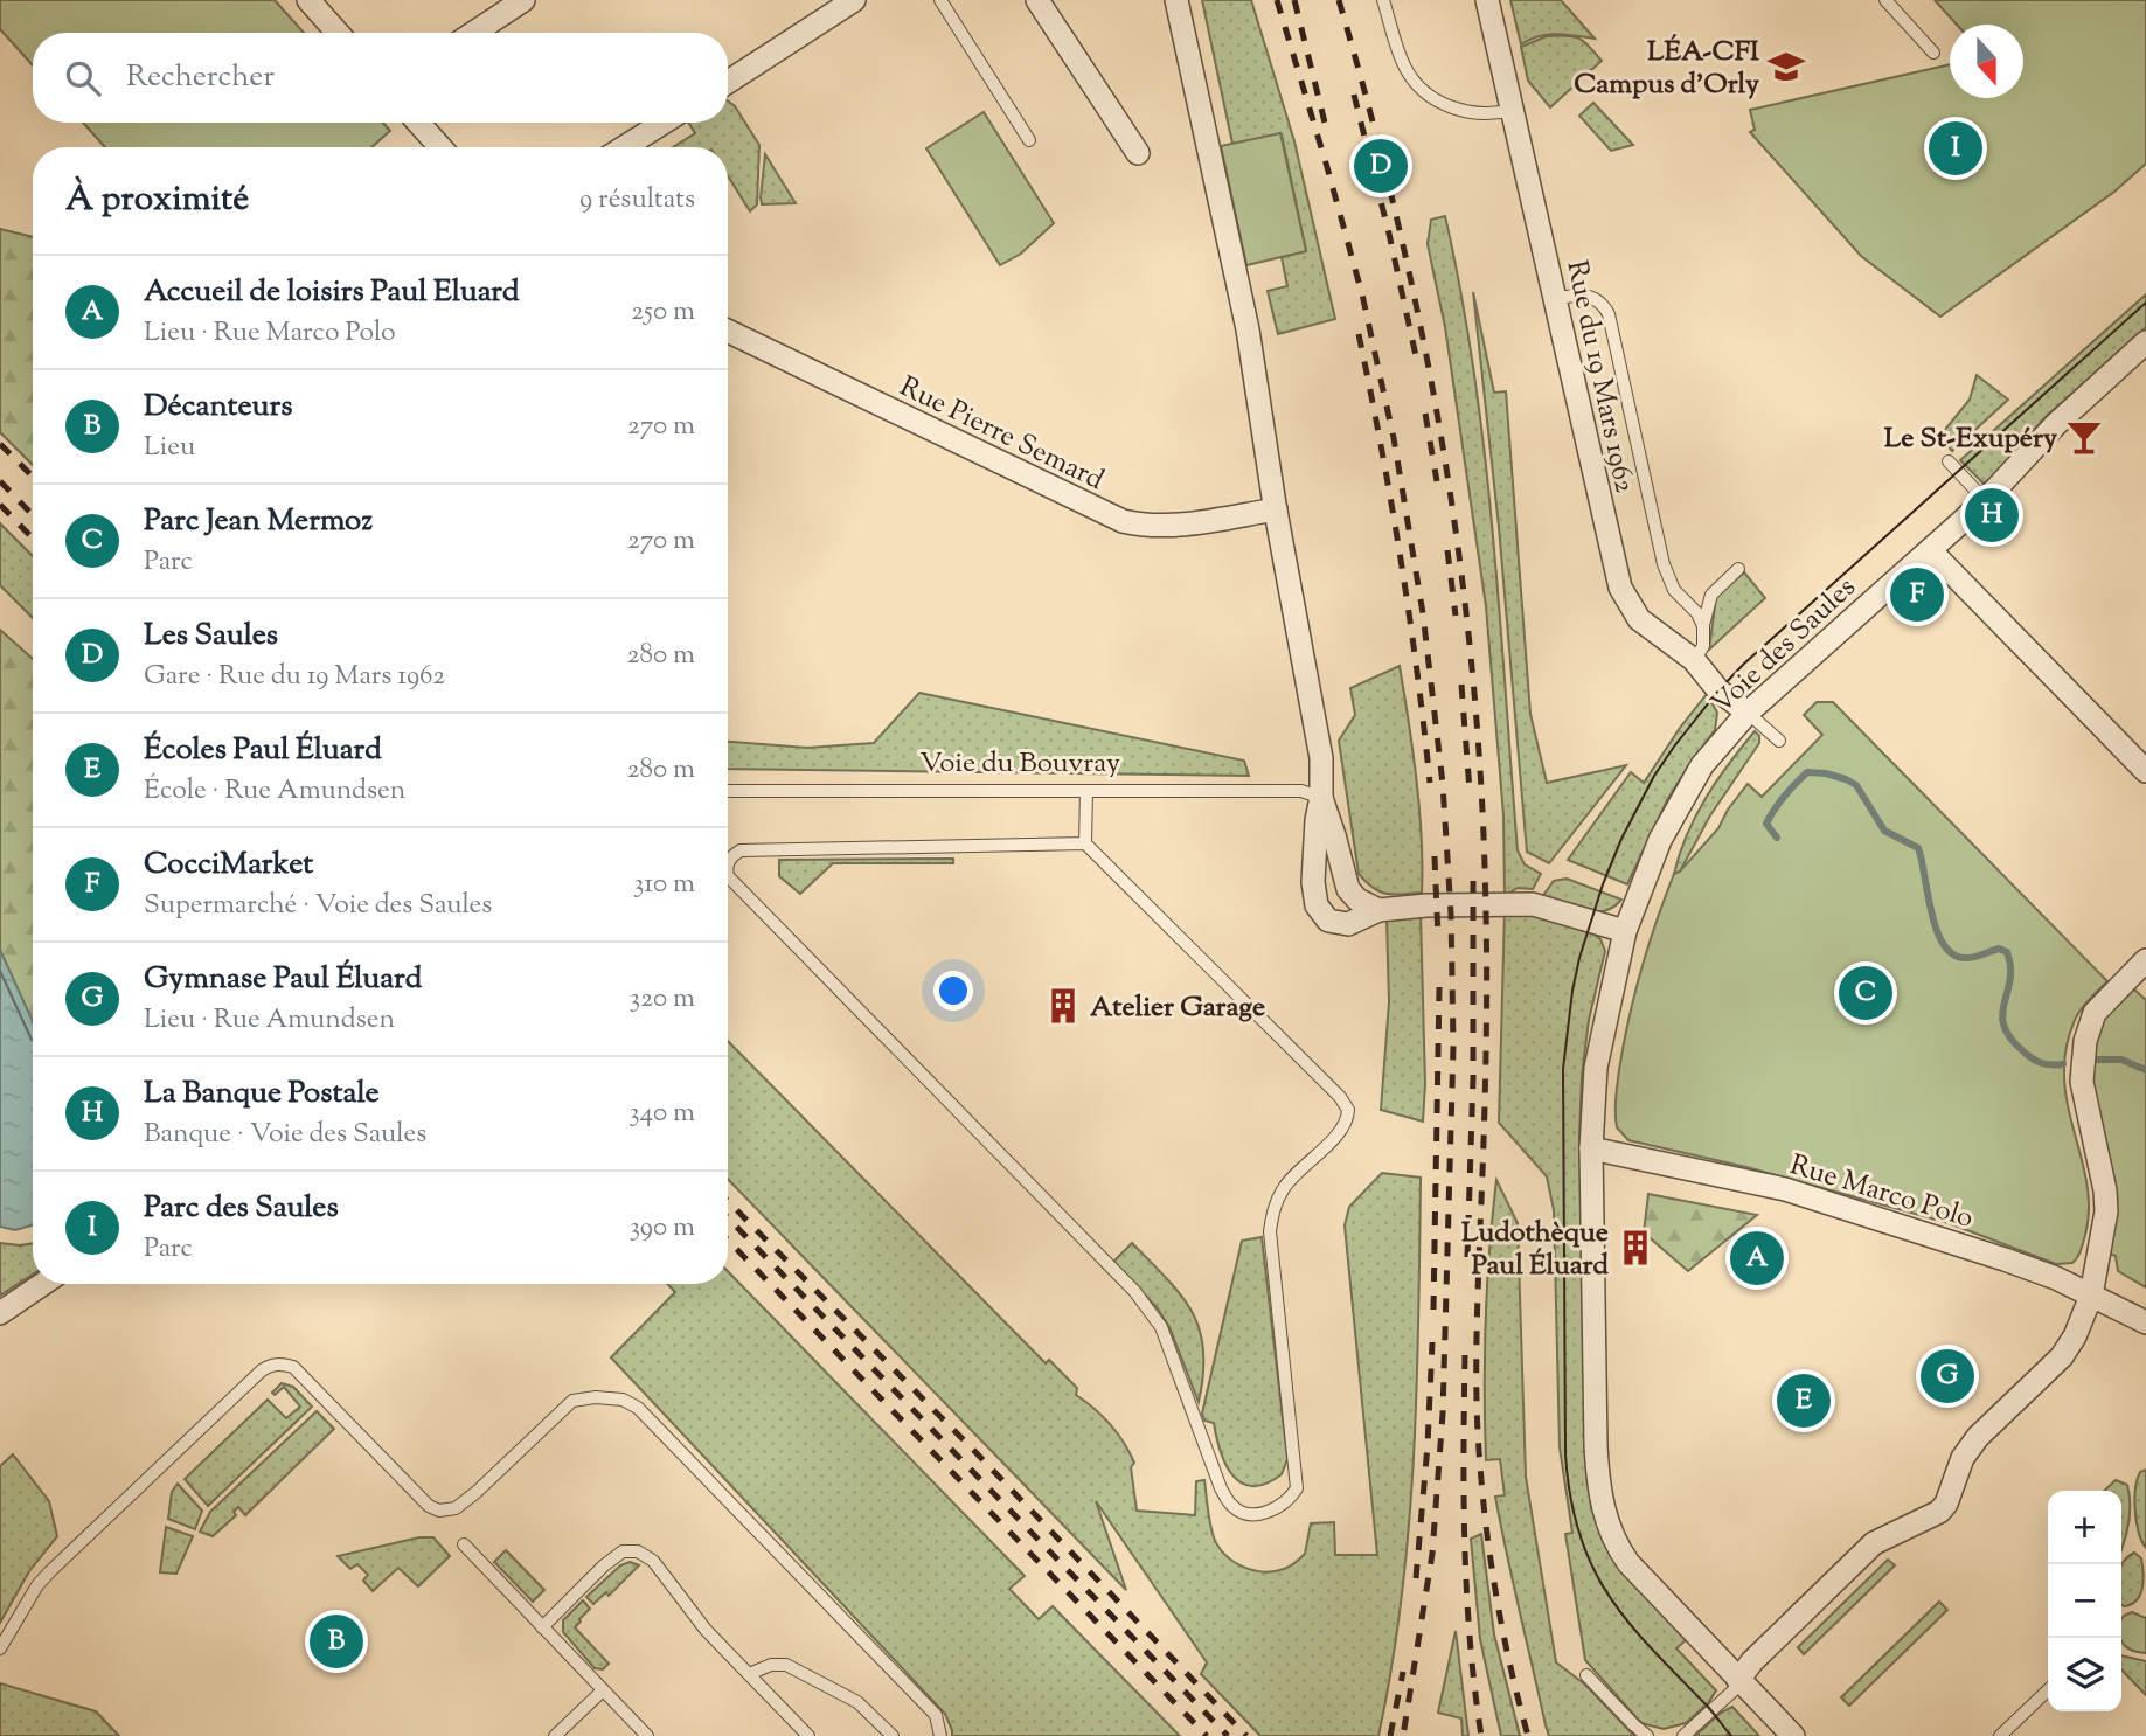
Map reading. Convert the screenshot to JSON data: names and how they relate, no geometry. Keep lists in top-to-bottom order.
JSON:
{
  "streets": {
    "street": [
      "Rue du 19 Mars 1962",
      "Rue Pierre Semard",
      "Voie des Saules",
      "Rue Marco Polo"
    ],
    "lane": ["Voie du Bouvray"]
  },
  "crossings": [
    ["Rue du 19 Mars 1962", "Voie des Saules"],
    ["Voie des Saules", "Rue Marco Polo"]
  ],
  "places": {
    "school or university": ["LÉA-CFI Campus d'Orly"],
    "bar": ["Le St-Exupéry"],
    "building": ["Atelier Garage", "Ludothèque Paul Éluard"]
  },
  "north": "bottom",
  "page": {
    "search": "Rechercher",
    "pins": [
      "I",
      "D",
      "H",
      "F",
      "C",
      "A",
      "G",
      "E",
      "B"
    ],
    "heading": ["À proximité", "9 résultats"],
    "list": [
      {
        "mark": "A",
        "name": "Accueil de loisirs Paul Eluard",
        "note": "Lieu · Rue Marco Polo",
        "value": "250 m"
      },
      {
        "mark": "B",
        "name": "Décanteurs",
        "note": "Lieu",
        "value": "270 m"
      },
      {
        "mark": "C",
        "name": "Parc Jean Mermoz",
        "note": "Parc",
        "value": "270 m"
      },
      {
        "mark": "D",
        "name": "Les Saules",
        "note": "Gare · Rue du 19 Mars 1962",
        "value": "280 m"
      },
      {
        "mark": "E",
        "name": "Écoles Paul Éluard",
        "note": "École · Rue Amundsen",
        "value": "280 m"
      },
      {
        "mark": "F",
        "name": "CocciMarket",
        "note": "Supermarché · Voie des Saules",
        "value": "310 m"
      },
      {
        "mark": "G",
        "name": "Gymnase Paul Éluard",
        "note": "Lieu · Rue Amundsen",
        "value": "320 m"
      },
      {
        "mark": "H",
        "name": "La Banque Postale",
        "note": "Banque · Voie des Saules",
        "value": "340 m"
      },
      {
        "mark": "I",
        "name": "Parc des Saules",
        "note": "Parc",
        "value": "390 m"
      }
    ],
    "map_buttons": ["+", "−"]
  }
}
